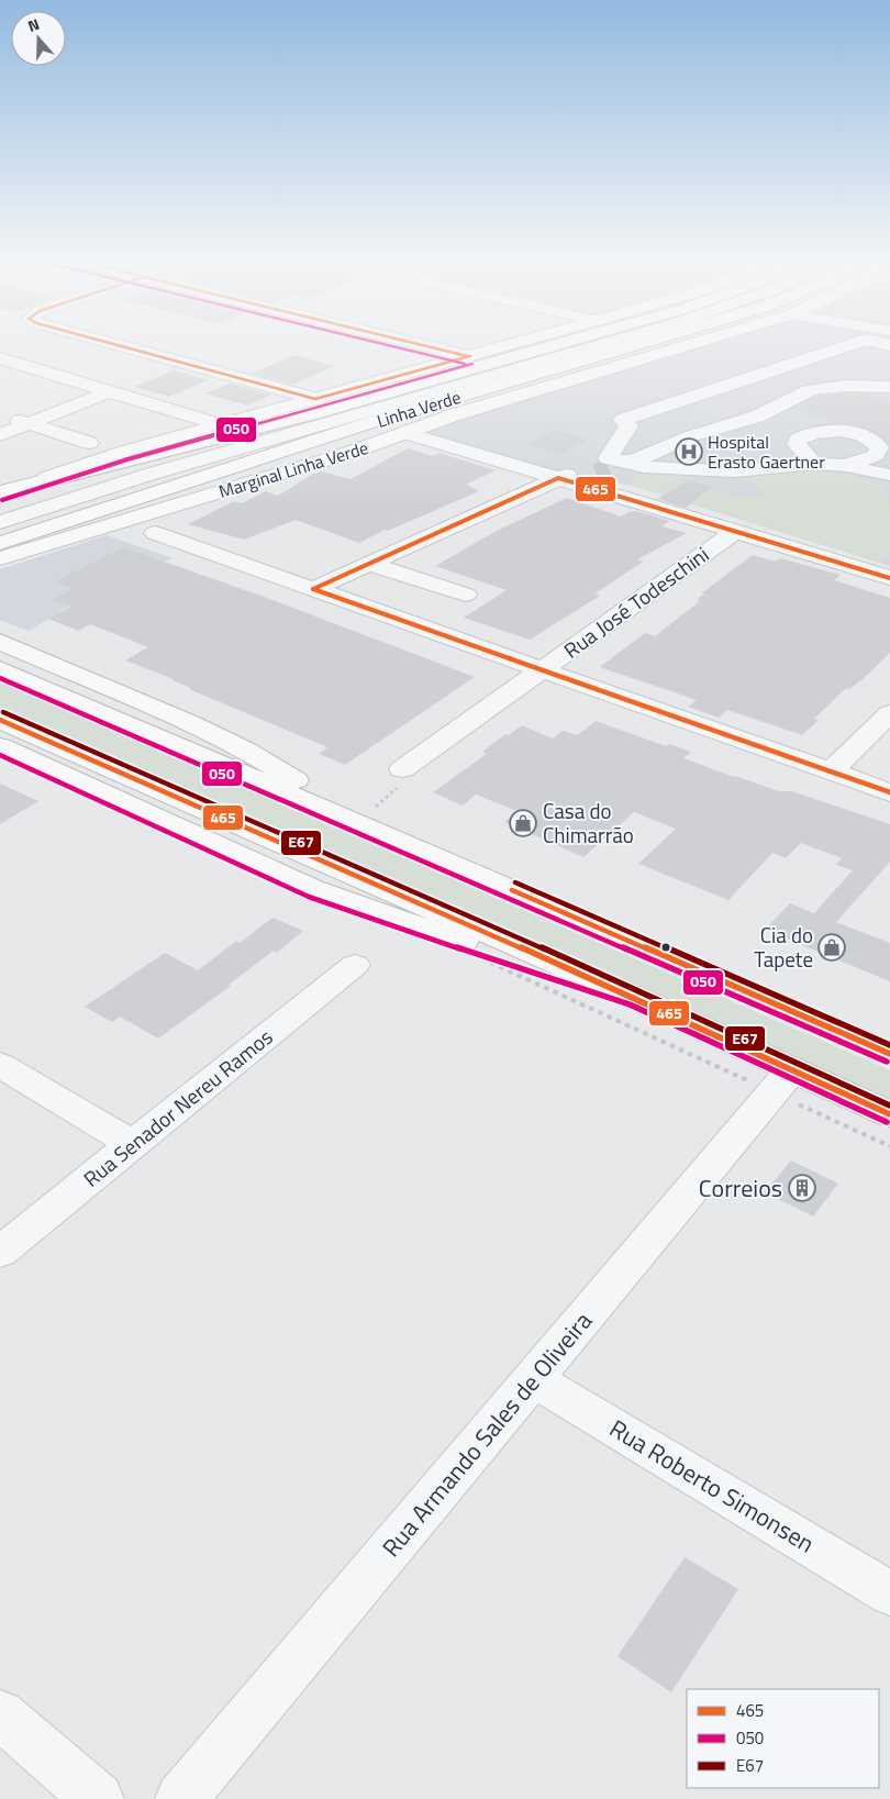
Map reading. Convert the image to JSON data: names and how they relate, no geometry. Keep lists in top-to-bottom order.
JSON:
{
  "streets": {
    "main road": ["Linha Verde", "Marginal Linha Verde"],
    "street": [
      "Rua José Todeschini",
      "Rua Senador Nereu Ramos",
      "Rua Armando Sales de Oliveira",
      "Rua Roberto Simonsen"
    ]
  },
  "crossings": [
    ["Rua Armando Sales de Oliveira", "Rua Roberto Simonsen"]
  ],
  "places": {
    "hospital": ["Hospital Erasto Gaertner"],
    "shop": ["Casa do Chimarrão", "Cia do Tapete"],
    "building": ["Correios"]
  },
  "lines": ["transit line 465", "transit line 050", "transit line E67"],
  "legend": ["465", "050", "E67"],
  "north": "top"
}
